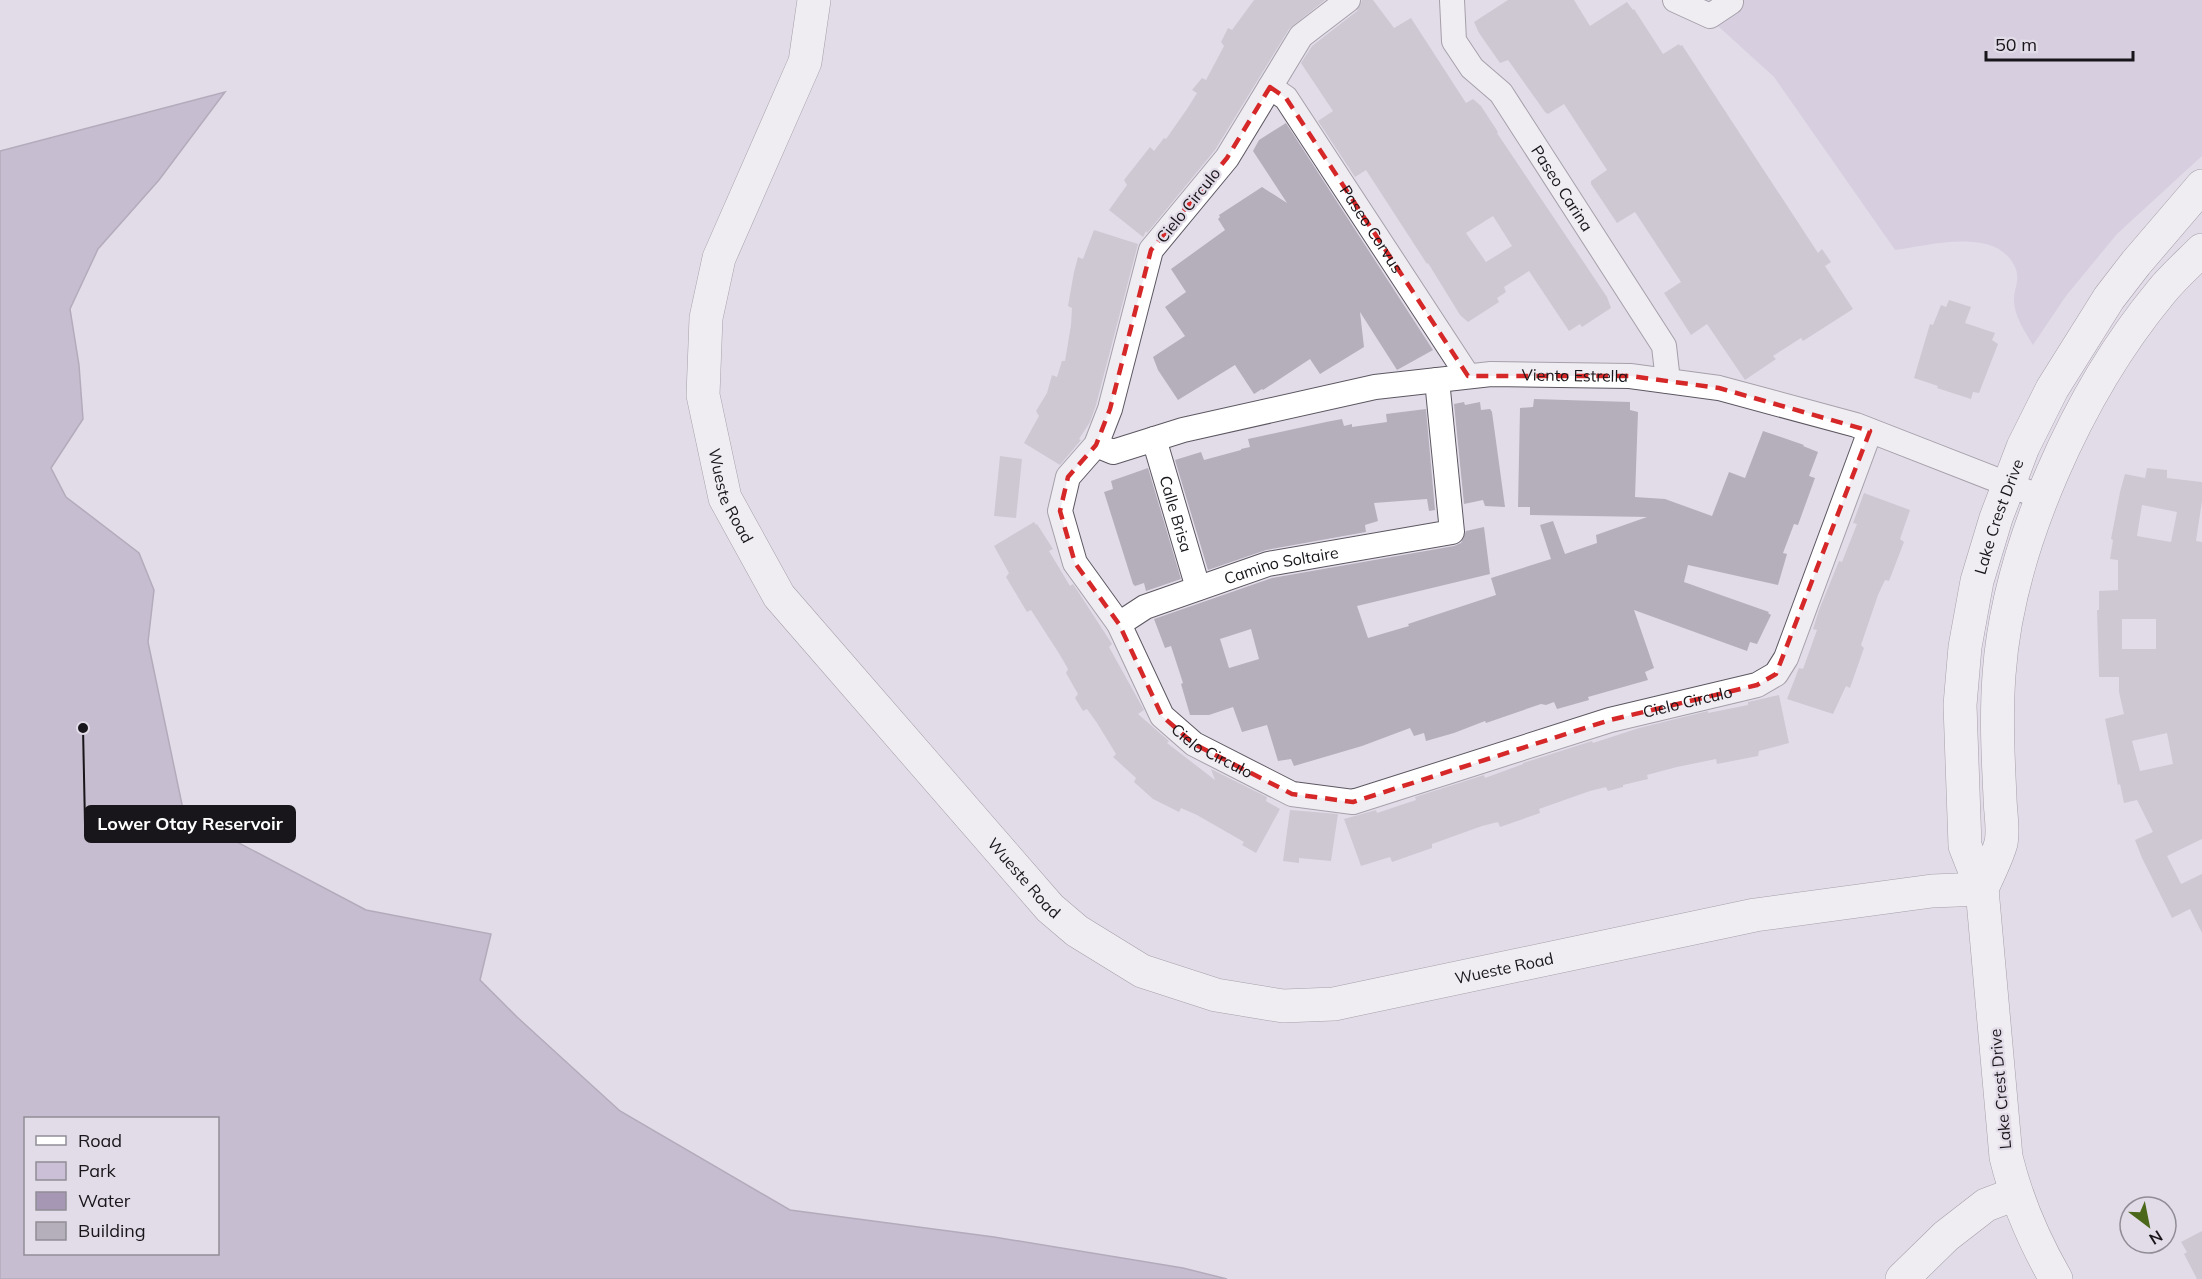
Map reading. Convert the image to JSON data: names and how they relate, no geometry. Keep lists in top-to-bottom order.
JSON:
{
  "streets": {
    "street": [
      "Paseo Carina",
      "Cielo Circulo",
      "Paseo Corvus",
      "Viento Estrella",
      "Wueste Road",
      "Calle Brisa",
      "Lake Crest Drive",
      "Camino Soltaire"
    ]
  },
  "crossings": [
    ["Paseo Carina", "Viento Estrella"],
    ["Cielo Circulo", "Paseo Corvus"],
    ["Cielo Circulo", "Viento Estrella"],
    ["Cielo Circulo", "Camino Soltaire"],
    ["Paseo Corvus", "Viento Estrella"],
    ["Viento Estrella", "Calle Brisa"],
    ["Viento Estrella", "Lake Crest Drive"],
    ["Viento Estrella", "Camino Soltaire"],
    ["Wueste Road", "Lake Crest Drive"],
    ["Calle Brisa", "Camino Soltaire"]
  ],
  "places": ["Lower Otay Reservoir"],
  "legend": [
    "Road",
    "Park",
    "Water",
    "Building"
  ],
  "scale_bar": "50 m",
  "north": "bottom right"
}
